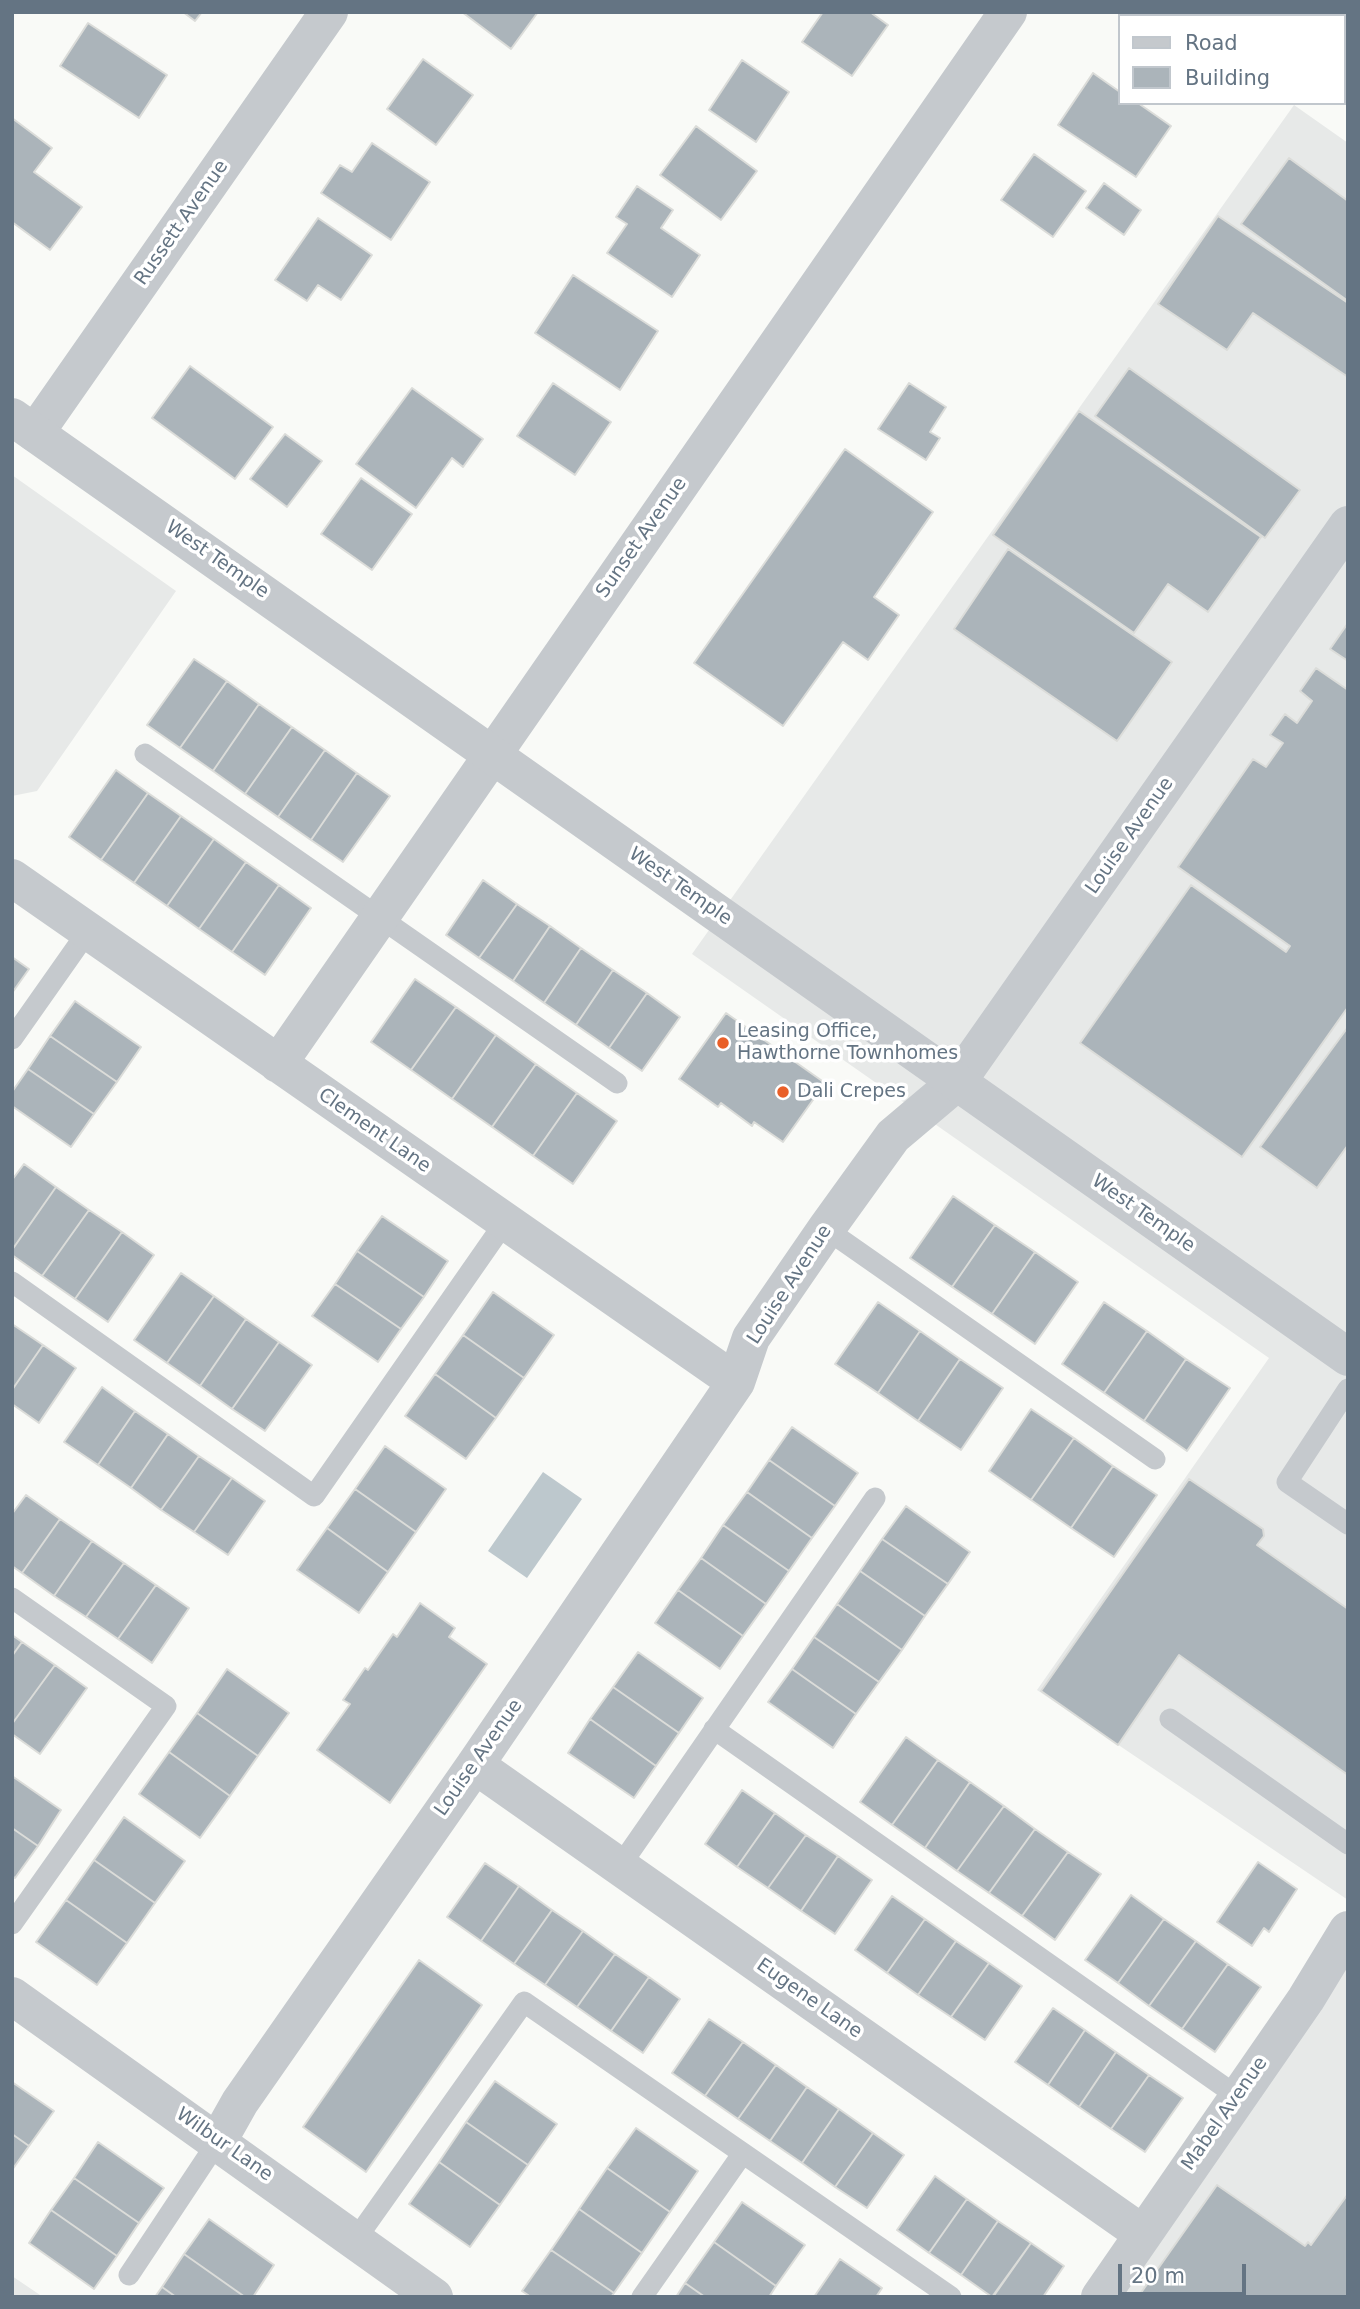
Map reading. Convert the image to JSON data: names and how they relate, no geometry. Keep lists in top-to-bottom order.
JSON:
{
  "streets": {
    "street": [
      "Russett Avenue",
      "Sunset Avenue",
      "West Temple",
      "Louise Avenue",
      "Clement Lane",
      "Eugene Lane",
      "Mabel Avenue",
      "Wilbur Lane"
    ]
  },
  "crossings": [
    ["Russett Avenue", "West Temple"],
    ["Sunset Avenue", "West Temple"],
    ["Sunset Avenue", "Clement Lane"],
    ["West Temple", "Louise Avenue"],
    ["Louise Avenue", "Clement Lane"],
    ["Louise Avenue", "Eugene Lane"],
    ["Louise Avenue", "Wilbur Lane"],
    ["Eugene Lane", "Mabel Avenue"]
  ],
  "places": ["Leasing Office, Hawthorne Townhomes", "Dali Crepes"],
  "legend": ["Road", "Building"],
  "scale_bar": "20 m"
}
